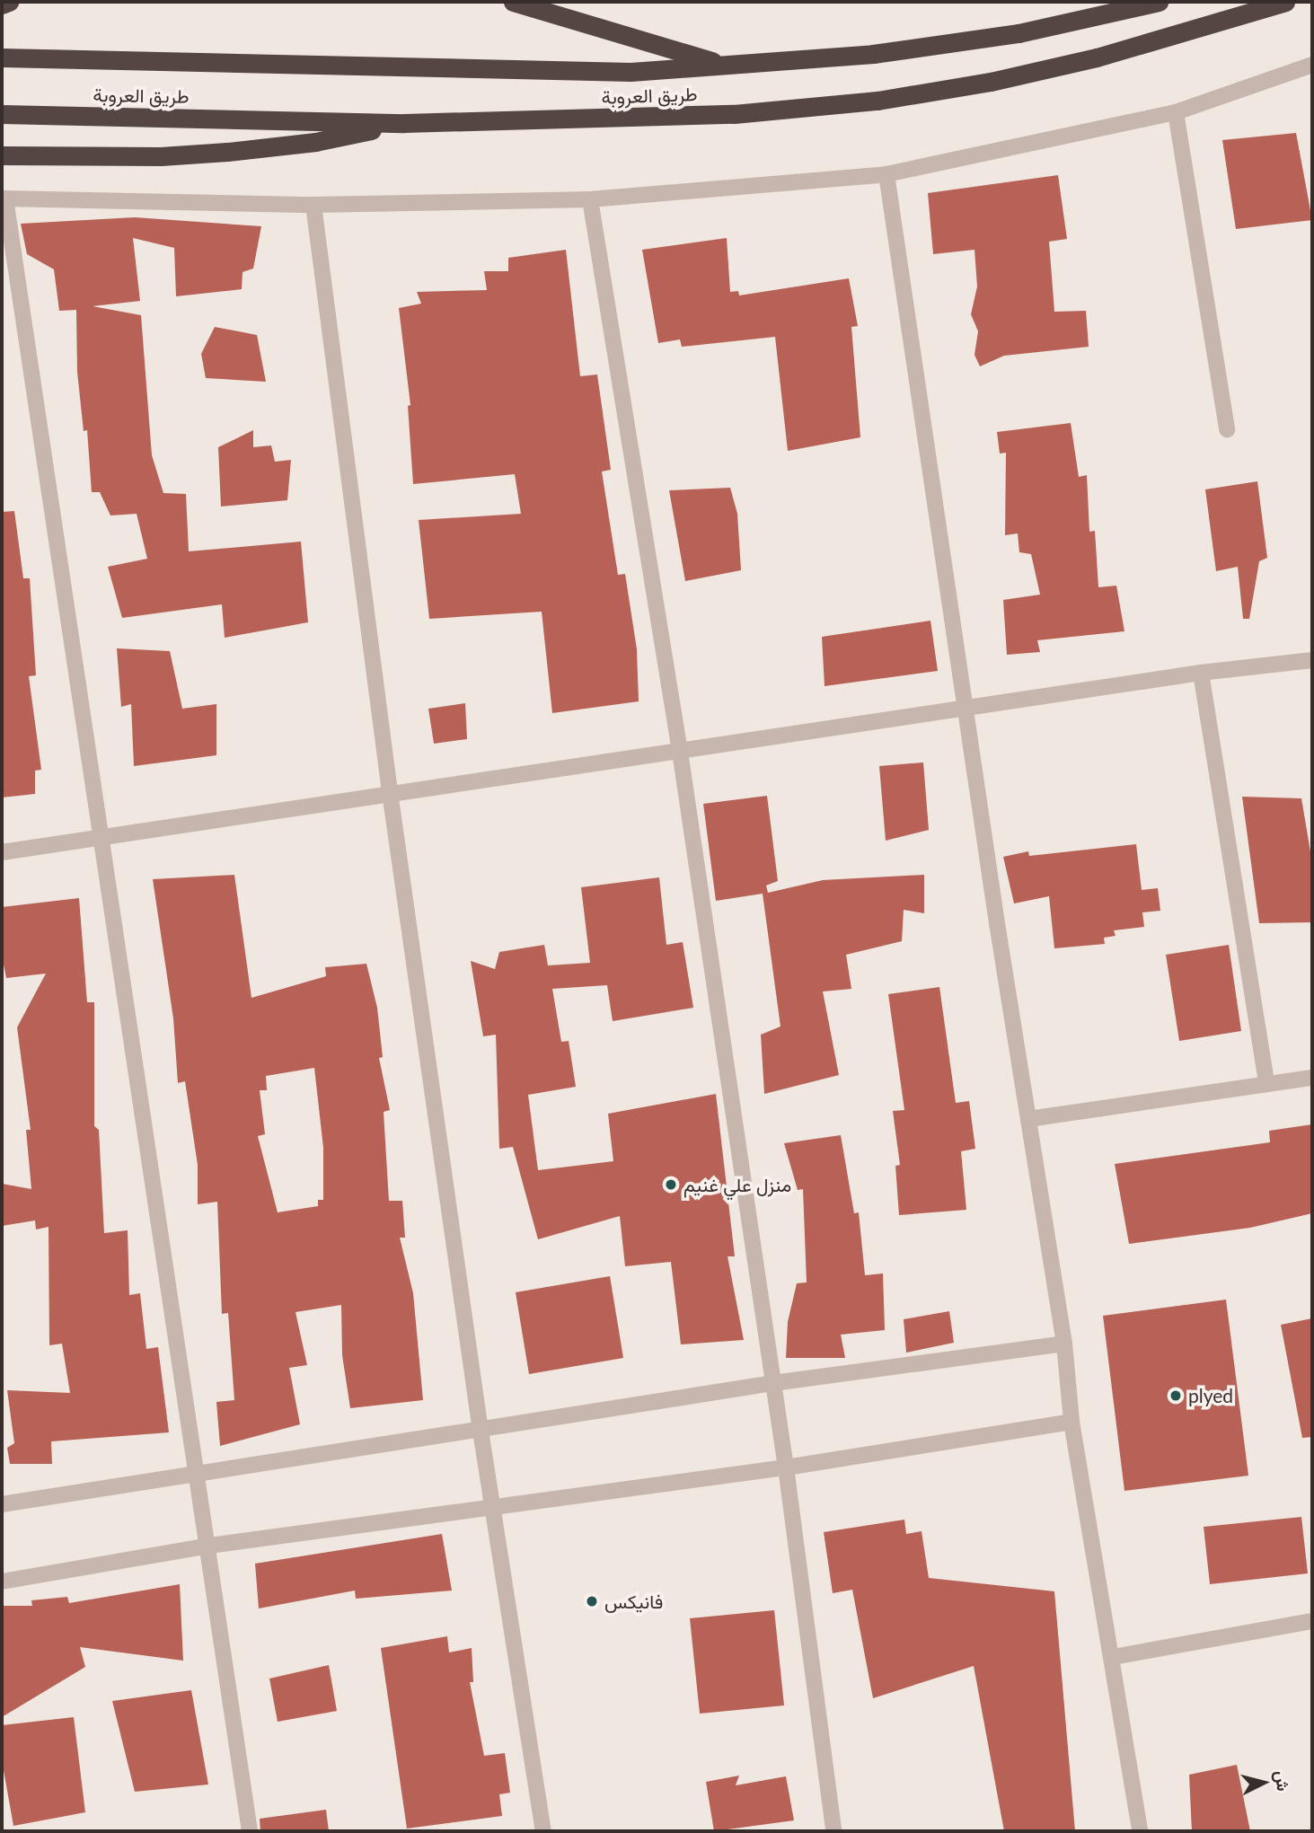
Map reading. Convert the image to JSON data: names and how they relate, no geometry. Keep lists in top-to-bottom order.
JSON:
{
  "streets": {
    "highway": ["طريق العروبة"]
  },
  "places": ["منزل علي غنيم", "plyed", "فانيكس"],
  "north": "right"
}
